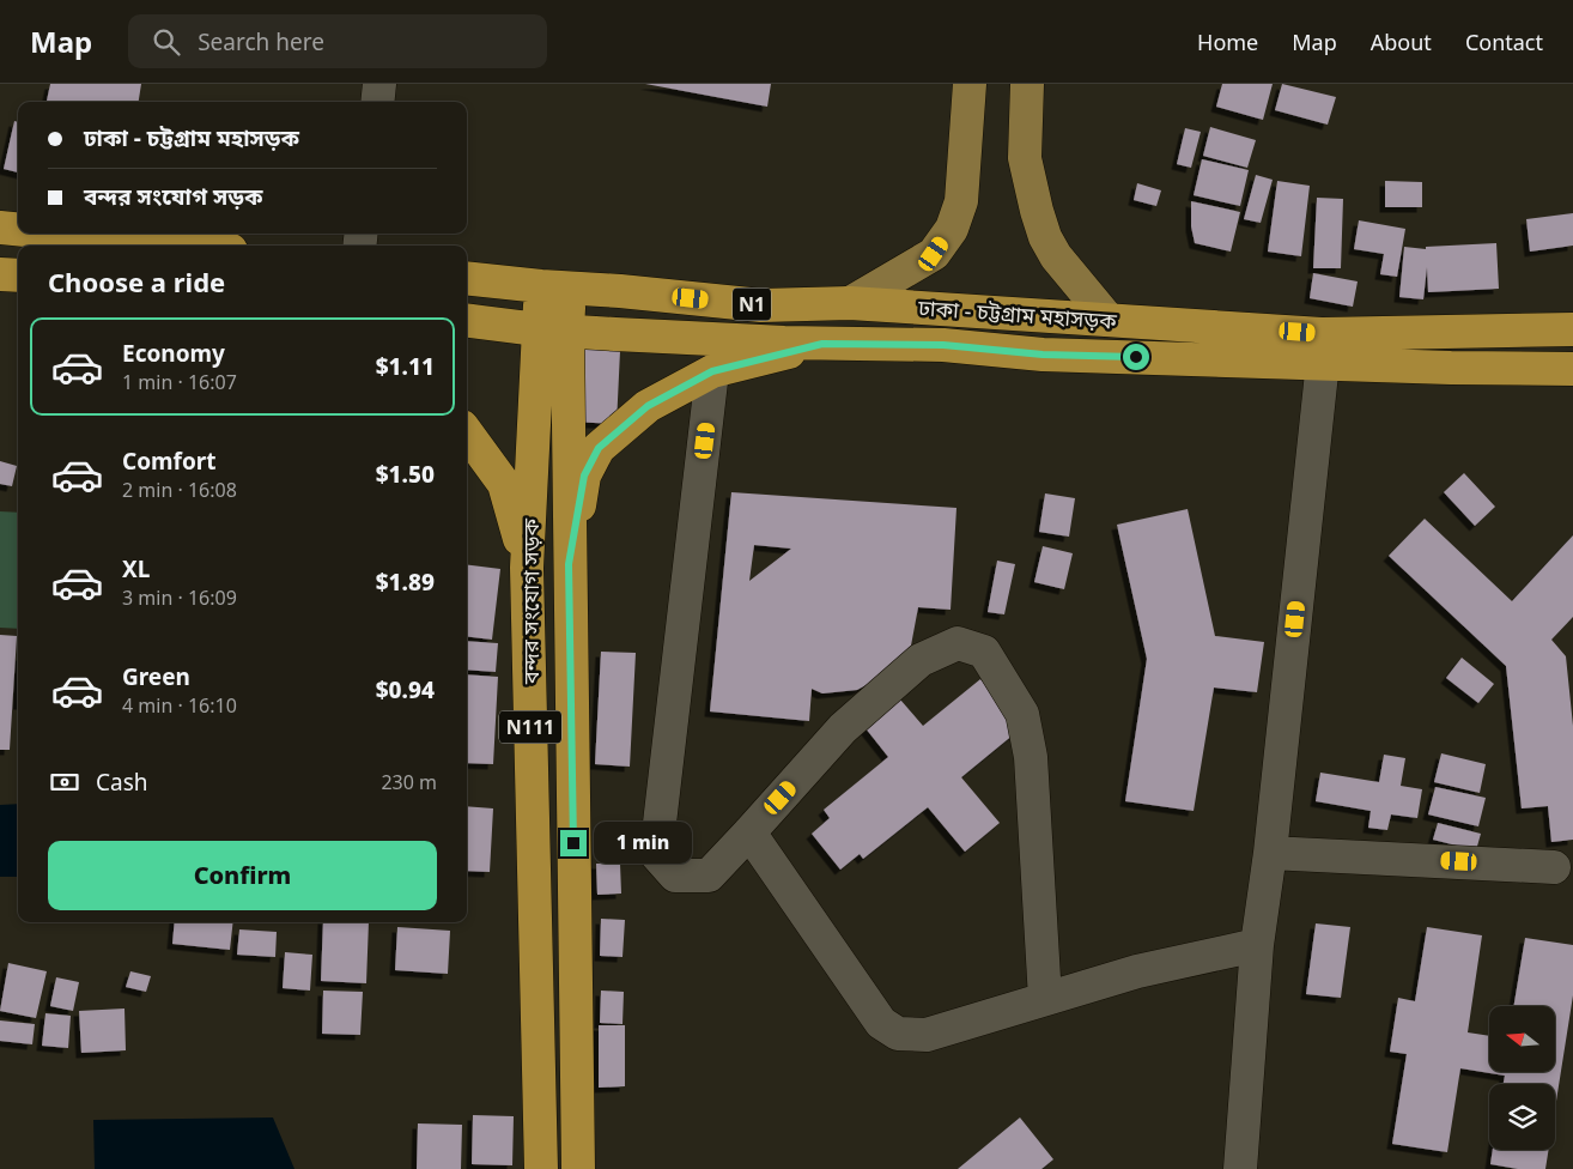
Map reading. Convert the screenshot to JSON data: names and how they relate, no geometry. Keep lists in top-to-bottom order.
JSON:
{
  "streets": {
    "highway": [
      "N1",
      "ঢাকা - চট্টগ্রাম মহাসড়ক",
      "বন্দর সংযোগ সড়ক",
      "N111"
    ]
  },
  "crossings": [
    ["ঢাকা - চট্টগ্রাম মহাসড়ক", "বন্দর সংযোগ সড়ক"]
  ],
  "north": "left",
  "page": {
    "header": "Map",
    "search": "Search here",
    "nav": [
      "Home",
      "Map",
      "About",
      "Contact"
    ],
    "banner": ["ঢাকা - চট্টগ্রাম মহাসড়ক", "বন্দর সংযোগ সড়ক"],
    "heading": "Choose a ride",
    "list": [
      {
        "name": "Economy",
        "note": "1 min · 16:07",
        "value": "$1.11"
      },
      {
        "name": "Comfort",
        "note": "2 min · 16:08",
        "value": "$1.50"
      },
      {
        "name": "XL",
        "note": "3 min · 16:09",
        "value": "$1.89"
      },
      {
        "name": "Green",
        "note": "4 min · 16:10",
        "value": "$0.94"
      }
    ],
    "pay": ["Cash", "230 m"],
    "bubble": "1 min",
    "buttons": "Confirm"
  }
}
